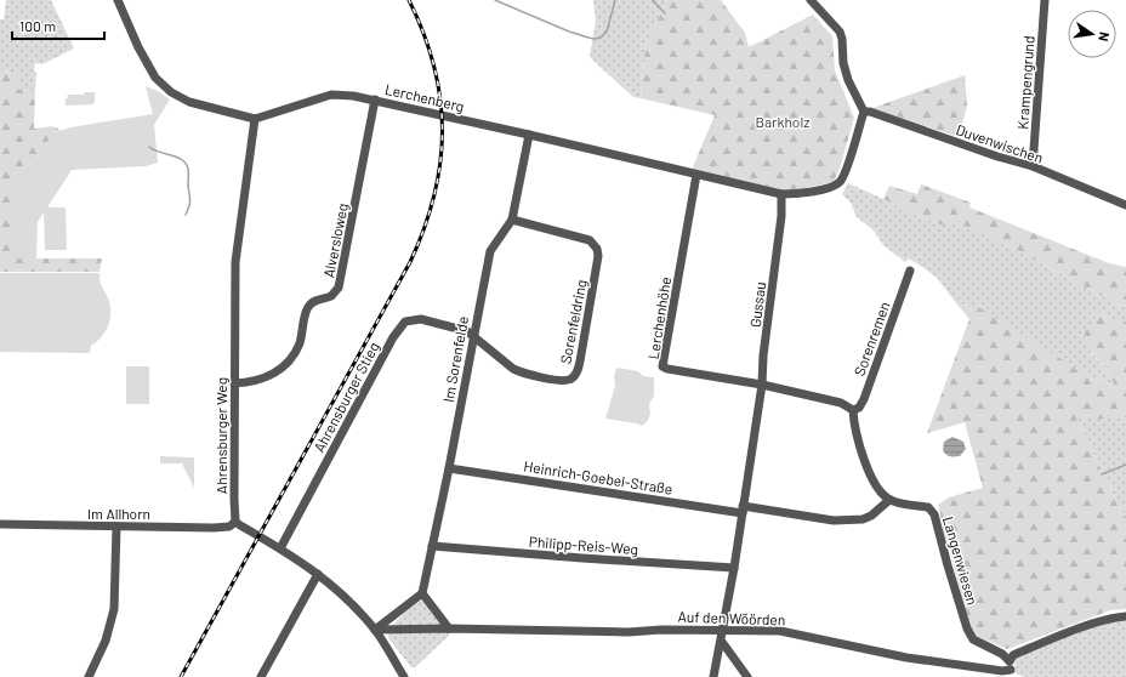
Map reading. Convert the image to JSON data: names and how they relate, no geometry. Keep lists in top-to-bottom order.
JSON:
{
  "streets": {
    "street": [
      "Krampengrund",
      "Lerchenberg",
      "Duvenwischen",
      "Alversloweg",
      "Gussau",
      "Lerchenhöhe",
      "Sorenfeldring",
      "Sorenremen",
      "Im Sorenfelde",
      "Ahrensburger Stieg",
      "Ahrensburger Weg",
      "Heinrich-Goebel-Straße",
      "Im Allhorn",
      "Philipp-Reis-Weg",
      "Langenwiesen",
      "Auf den Wöörden"
    ]
  },
  "crossings": [
    ["Krampengrund", "Duvenwischen"],
    ["Lerchenberg", "Alversloweg"],
    ["Lerchenberg", "Gussau"],
    ["Lerchenberg", "Lerchenhöhe"],
    ["Lerchenberg", "Im Sorenfelde"],
    ["Lerchenberg", "Ahrensburger Weg"],
    ["Alversloweg", "Ahrensburger Weg"],
    ["Gussau", "Lerchenhöhe"],
    ["Gussau", "Heinrich-Goebel-Straße"],
    ["Gussau", "Philipp-Reis-Weg"],
    ["Gussau", "Auf den Wöörden"],
    ["Sorenfeldring", "Im Sorenfelde"],
    ["Sorenfeldring", "Ahrensburger Stieg"],
    ["Im Sorenfelde", "Ahrensburger Stieg"],
    ["Im Sorenfelde", "Heinrich-Goebel-Straße"],
    ["Im Sorenfelde", "Philipp-Reis-Weg"],
    ["Ahrensburger Weg", "Im Allhorn"],
    ["Heinrich-Goebel-Straße", "Langenwiesen"],
    ["Langenwiesen", "Auf den Wöörden"]
  ],
  "parks": ["Barkholz"],
  "scale_bar": "100 m",
  "north": "right"
}
